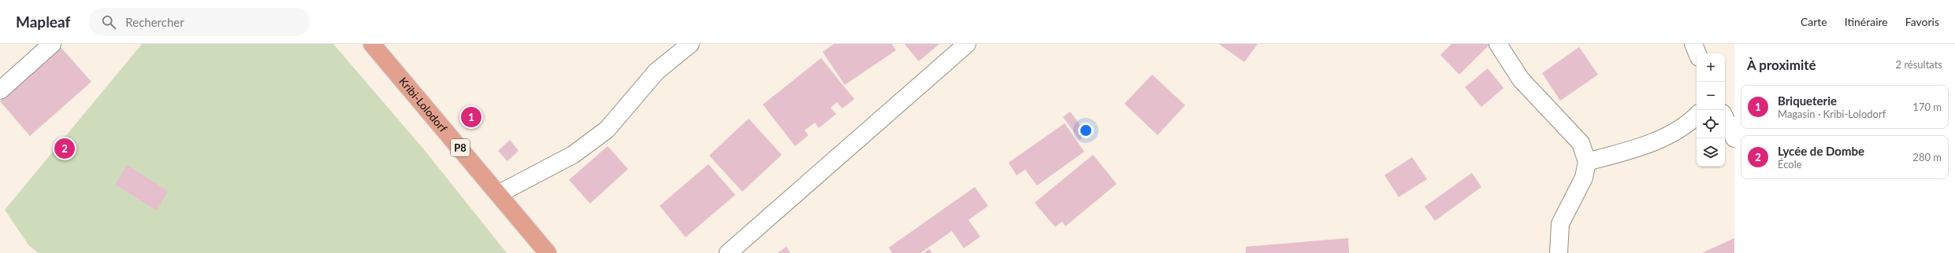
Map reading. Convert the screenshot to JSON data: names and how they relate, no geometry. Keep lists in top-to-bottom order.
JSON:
{
  "streets": {
    "main road": ["Kribi-Lolodorf", "P8"]
  },
  "page": {
    "header": "Mapleaf",
    "search": "Rechercher",
    "nav": ["Carte", "Itinéraire", "Favoris"],
    "heading": ["À proximité", "2 résultats"],
    "map_buttons": ["+", "−"],
    "list": [
      {
        "mark": "1",
        "name": "Briqueterie",
        "note": "Magasin · Kribi-Lolodorf",
        "value": "170 m"
      },
      {
        "mark": "2",
        "name": "Lycée de Dombe",
        "note": "École",
        "value": "280 m"
      }
    ],
    "pins": ["1", "2"]
  }
}
